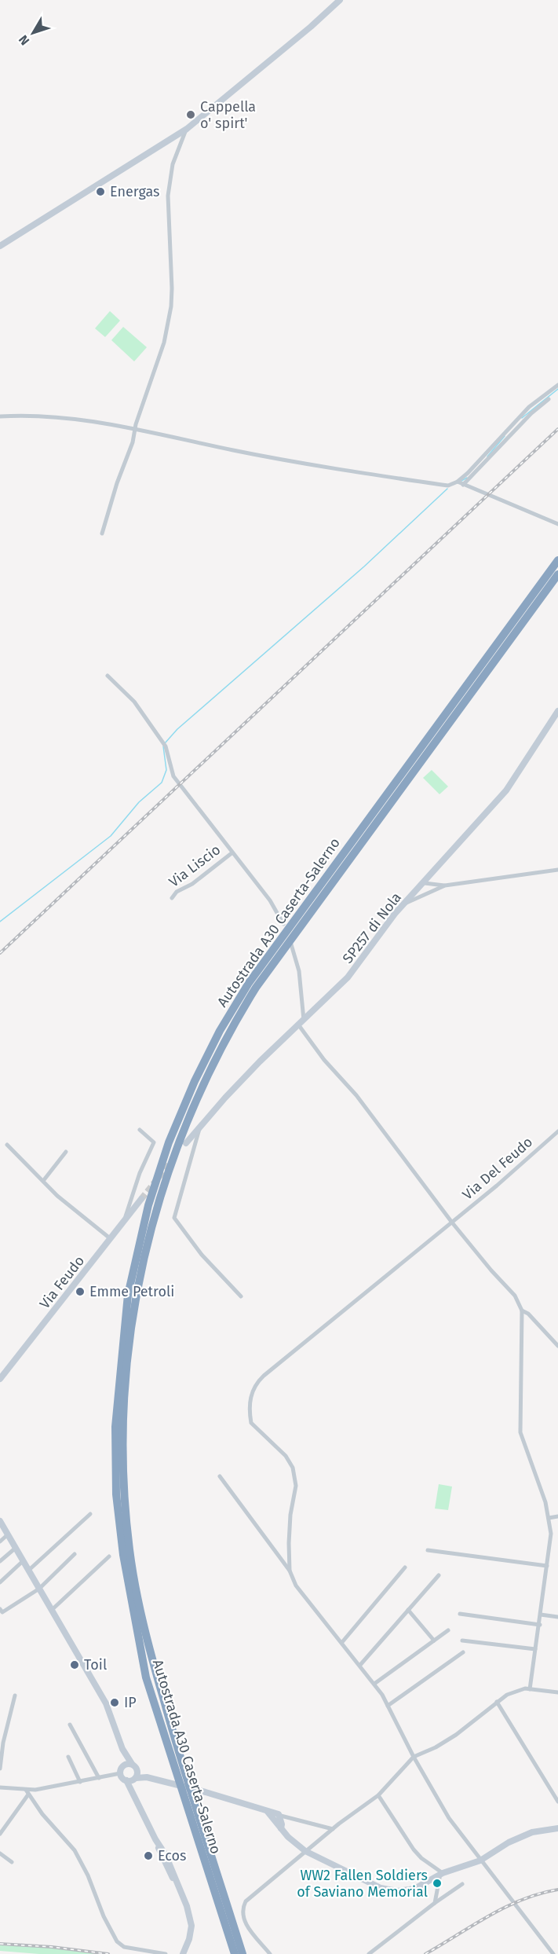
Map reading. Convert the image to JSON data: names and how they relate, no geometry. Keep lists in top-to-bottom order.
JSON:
{
  "streets": {
    "highway": ["Autostrada A30 Caserta-Salerno"],
    "main road": ["SP257 di Nola", "Via Feudo"],
    "street": ["Via Liscio", "Via Del Feudo"]
  },
  "places": [
    "Cappella o' spirt'",
    "Energas",
    "Emme Petroli",
    "Toil",
    "IP",
    "Ecos",
    "WW2 Fallen Soldiers of Saviano Memorial"
  ],
  "north": "bottom left"
}
